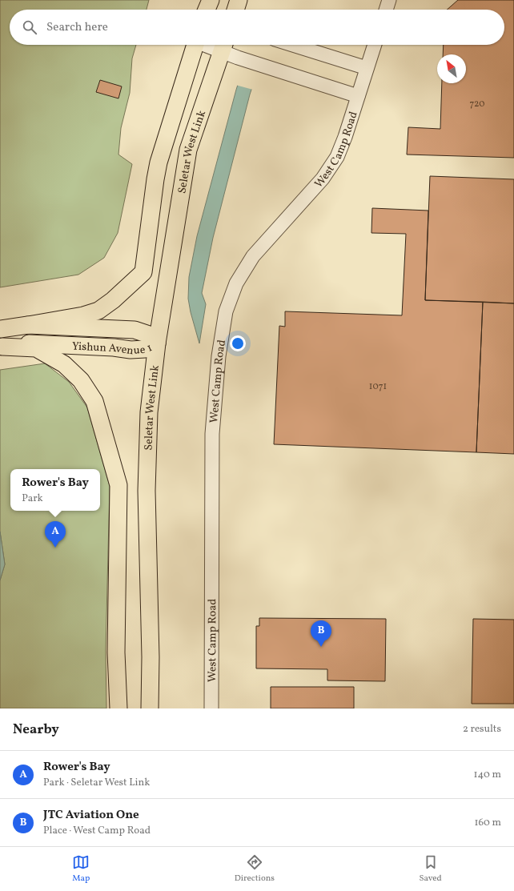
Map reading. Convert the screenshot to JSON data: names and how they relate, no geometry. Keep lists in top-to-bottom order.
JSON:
{
  "streets": {
    "main road": ["Seletar West Link", "Yishun Avenue 1"],
    "street": ["West Camp Road"]
  },
  "crossings": [
    ["West Camp Road", "Seletar West Link"],
    ["Seletar West Link", "Yishun Avenue 1"]
  ],
  "house_numbers": ["720", "1071"],
  "north": "top left",
  "page": {
    "search": "Search here",
    "popup": ["Rower's Bay", "Park"],
    "pins": ["A", "B"],
    "heading": ["Nearby", "2 results"],
    "list": [
      {
        "mark": "A",
        "name": "Rower's Bay",
        "note": "Park · Seletar West Link",
        "value": "140 m"
      },
      {
        "mark": "B",
        "name": "JTC Aviation One",
        "note": "Place · West Camp Road",
        "value": "160 m"
      }
    ],
    "nav": ["Map", "Directions", "Saved"]
  }
}
